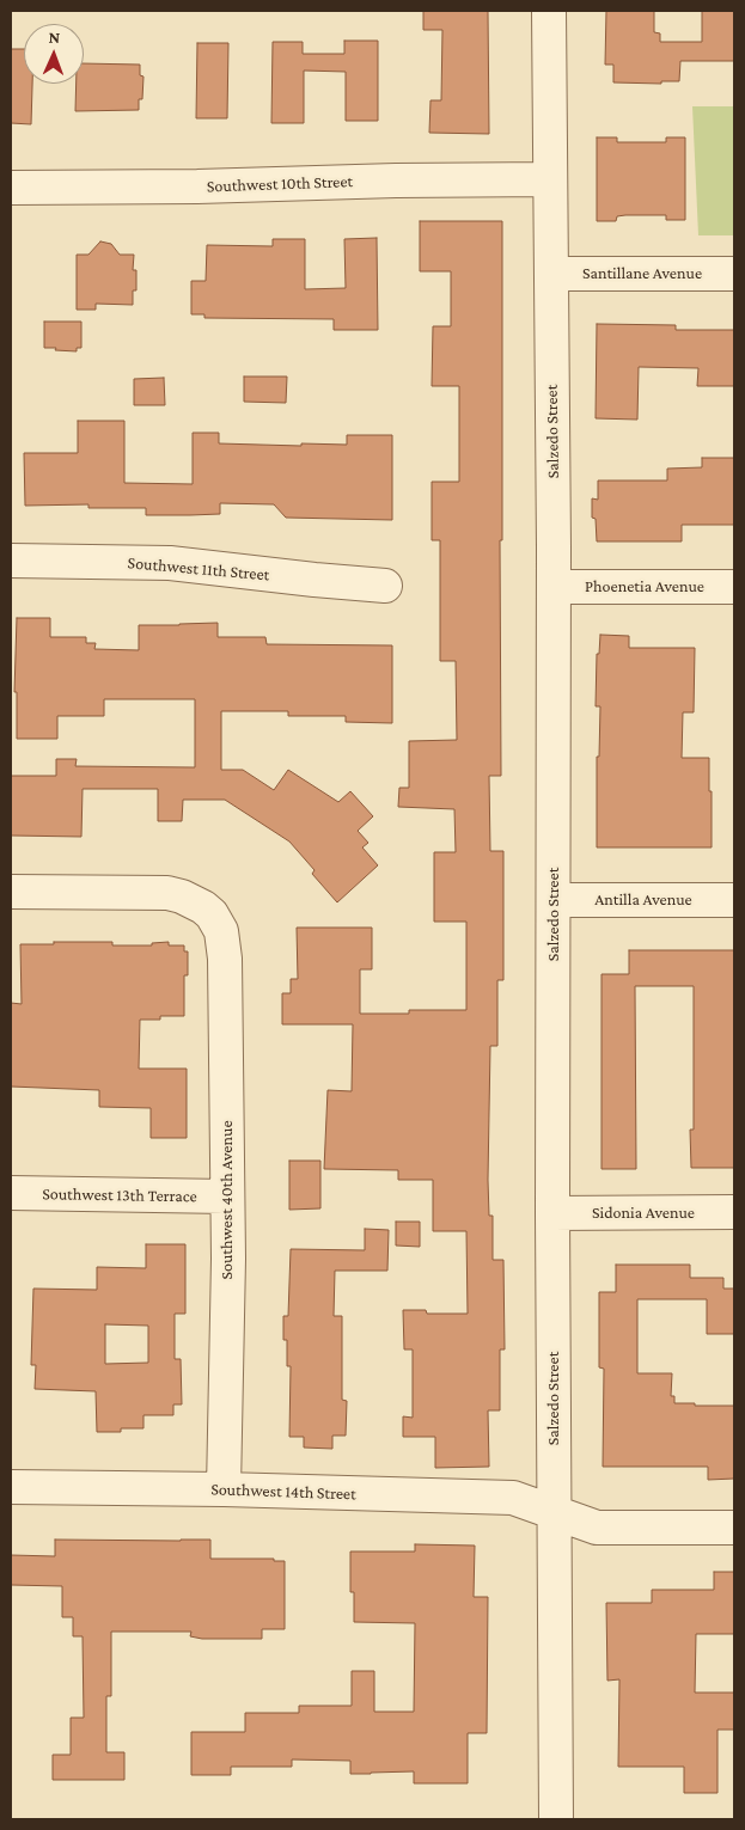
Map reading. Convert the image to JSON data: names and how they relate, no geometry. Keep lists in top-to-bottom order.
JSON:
{
  "streets": {
    "street": [
      "Southwest 10th Street",
      "Santillane Avenue",
      "Salzedo Street",
      "Southwest 11th Street",
      "Phoenetia Avenue",
      "Antilla Avenue",
      "Southwest 13th Terrace",
      "Southwest 40th Avenue",
      "Sidonia Avenue",
      "Southwest 14th Street"
    ]
  },
  "crossings": [
    ["Southwest 10th Street", "Salzedo Street"],
    ["Santillane Avenue", "Salzedo Street"],
    ["Salzedo Street", "Phoenetia Avenue"],
    ["Salzedo Street", "Antilla Avenue"],
    ["Salzedo Street", "Sidonia Avenue"],
    ["Salzedo Street", "Southwest 14th Street"],
    ["Southwest 13th Terrace", "Southwest 40th Avenue"],
    ["Southwest 40th Avenue", "Southwest 14th Street"]
  ],
  "north": "top"
}
